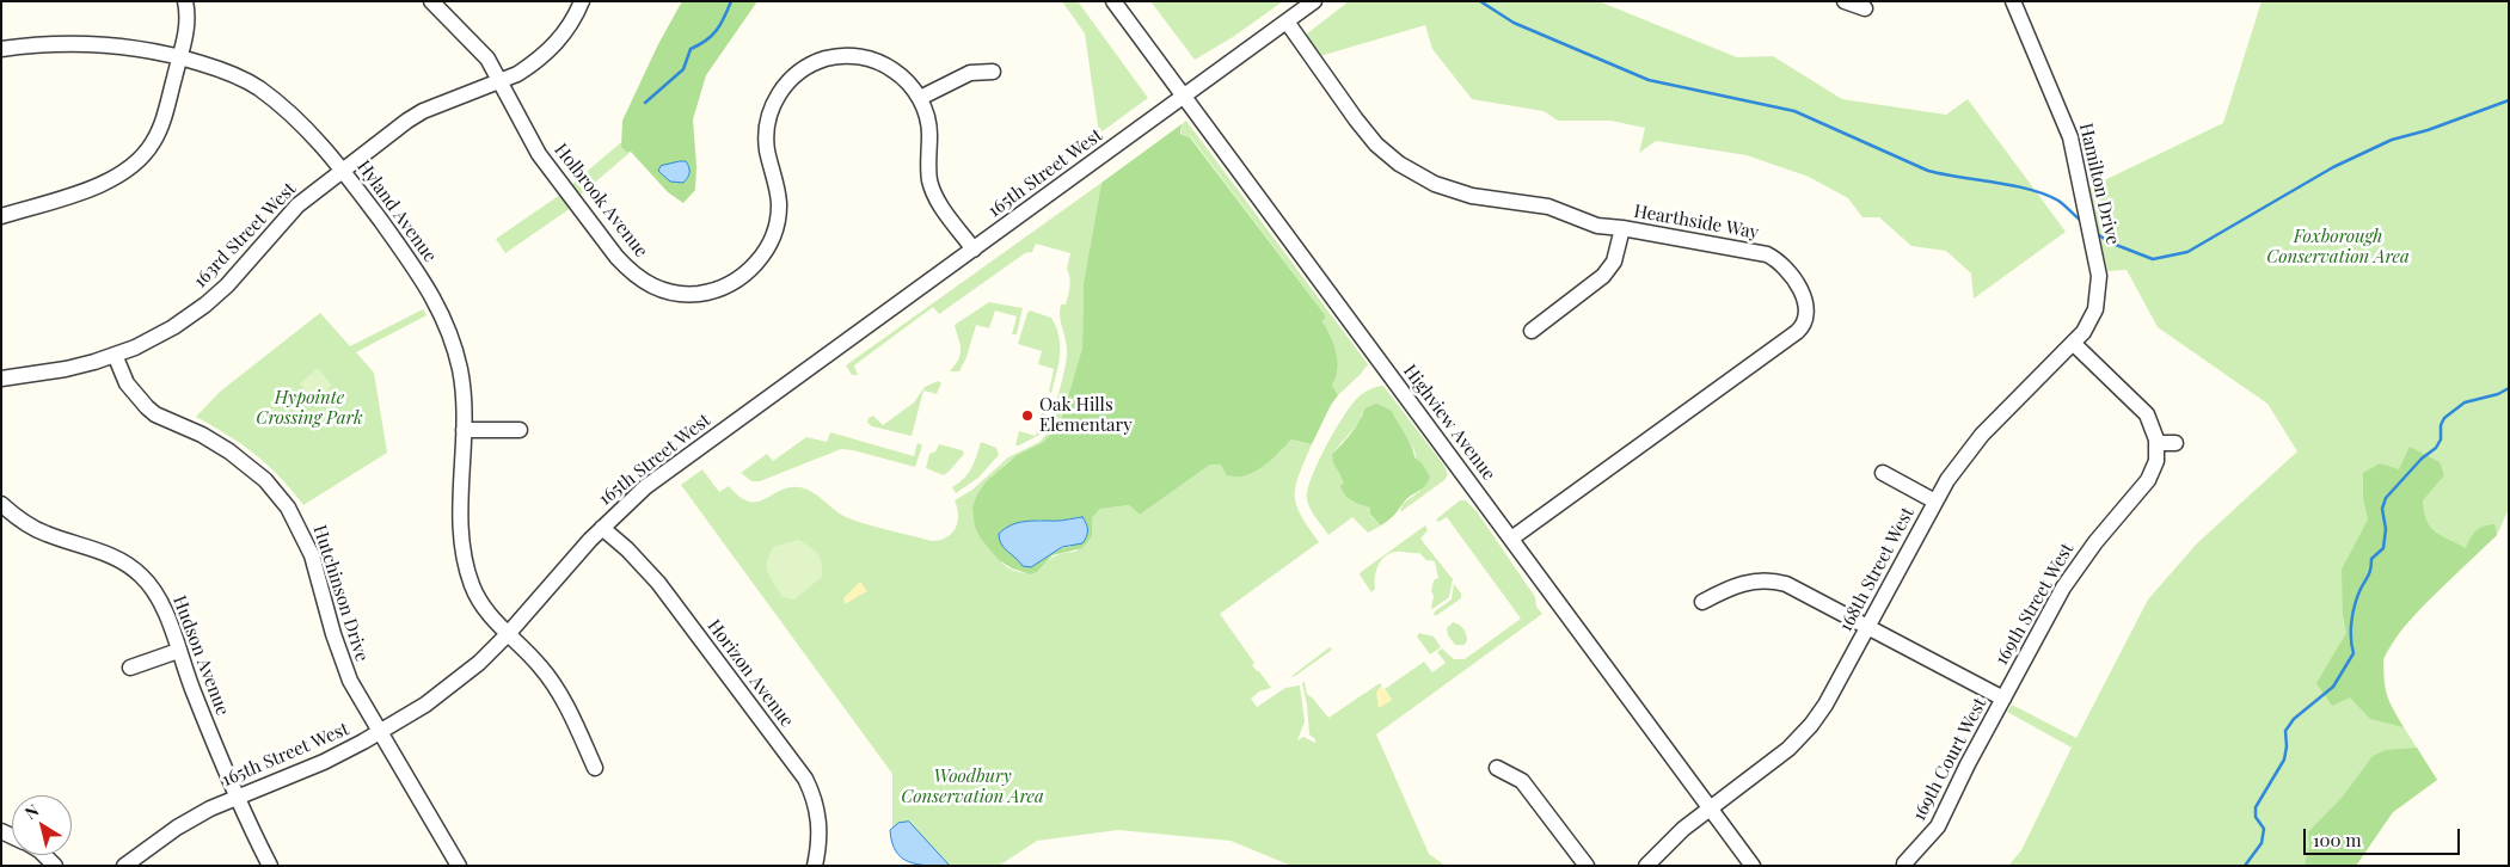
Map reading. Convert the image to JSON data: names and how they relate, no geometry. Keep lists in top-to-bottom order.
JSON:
{
  "streets": {
    "street": [
      "165th Street West",
      "Hamilton Drive",
      "Holbrook Avenue",
      "Hyland Avenue",
      "Hearthside Way",
      "163rd Street West",
      "Highview Avenue",
      "168th Street West",
      "Hutchinson Drive",
      "169th Street West",
      "Hudson Avenue",
      "Horizon Avenue",
      "169th Court West"
    ]
  },
  "crossings": [
    ["165th Street West", "Holbrook Avenue"],
    ["165th Street West", "Hyland Avenue"],
    ["165th Street West", "Hearthside Way"],
    ["165th Street West", "Highview Avenue"],
    ["165th Street West", "Hutchinson Drive"],
    ["165th Street West", "Hudson Avenue"],
    ["165th Street West", "Horizon Avenue"],
    ["Hamilton Drive", "168th Street West"],
    ["Holbrook Avenue", "163rd Street West"],
    ["Hyland Avenue", "163rd Street West"],
    ["Hearthside Way", "Highview Avenue"],
    ["163rd Street West", "Hutchinson Drive"],
    ["Highview Avenue", "168th Street West"],
    ["169th Street West", "169th Court West"]
  ],
  "parks": ["Foxborough Conservation Area", "Hypointe Crossing Park", "Woodbury Conservation Area"],
  "places": ["Oak Hills Elementary"],
  "scale_bar": "100 m",
  "north": "top left"
}
